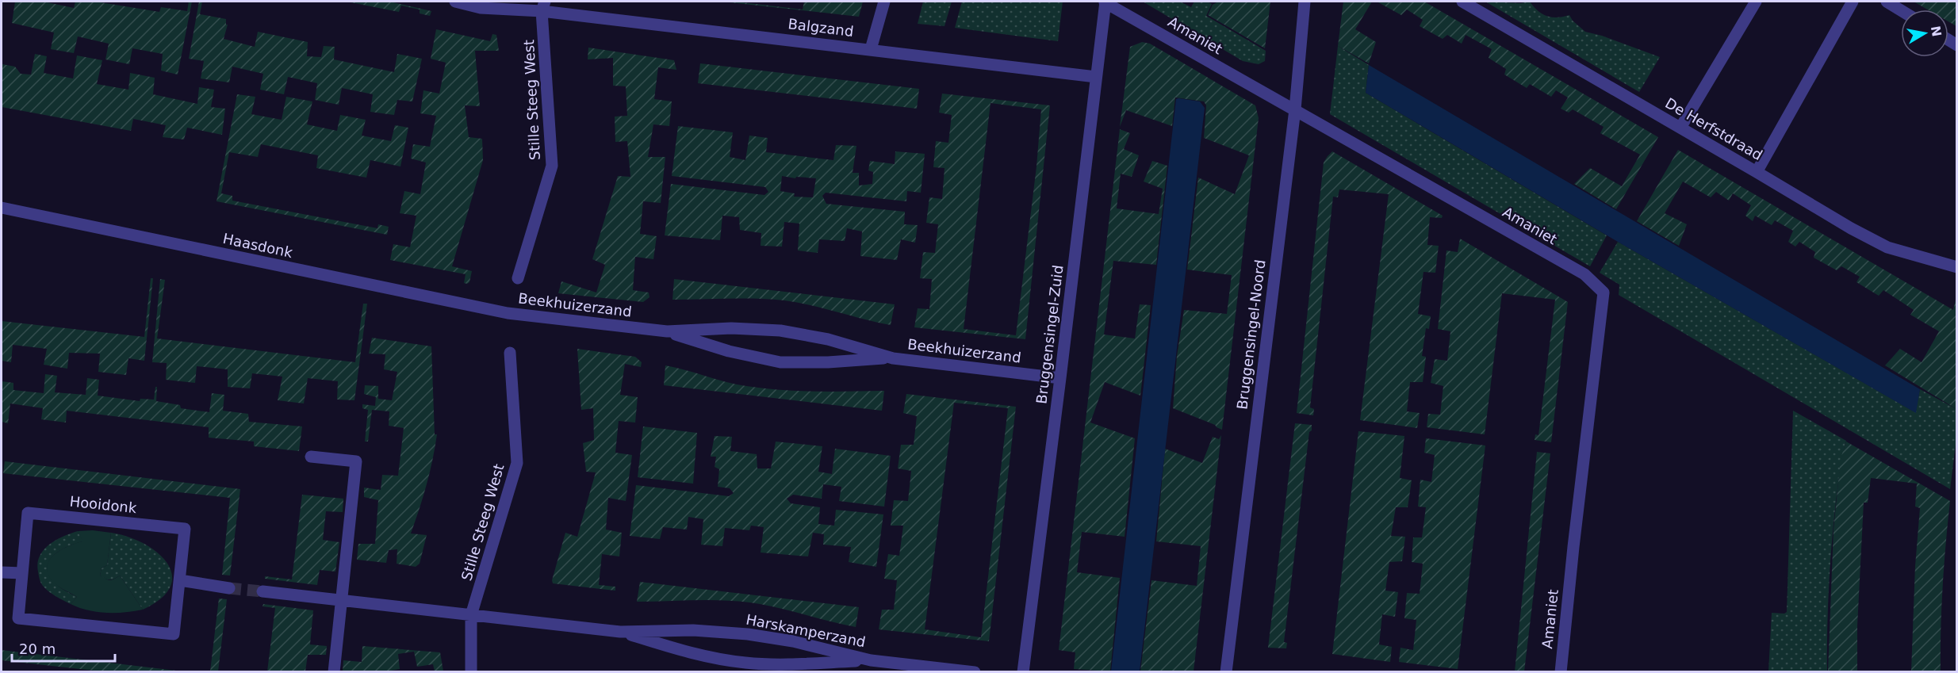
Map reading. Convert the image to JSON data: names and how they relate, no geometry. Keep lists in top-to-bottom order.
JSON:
{
  "streets": {
    "street": [
      "Balgzand",
      "Amaniet",
      "Stille Steeg West",
      "De Herfstdraad",
      "Haasdonk",
      "Beekhuizerzand",
      "Bruggensingel-Zuid",
      "Bruggensingel-Noord",
      "Hooidonk",
      "Harskamperzand"
    ]
  },
  "crossings": [
    ["Balgzand", "Stille Steeg West"],
    ["Balgzand", "Bruggensingel-Zuid"],
    ["Amaniet", "Bruggensingel-Zuid"],
    ["Amaniet", "Bruggensingel-Noord"],
    ["Stille Steeg West", "Harskamperzand"],
    ["Haasdonk", "Beekhuizerzand"],
    ["Beekhuizerzand", "Bruggensingel-Zuid"]
  ],
  "scale_bar": "20 m",
  "north": "right"
}
